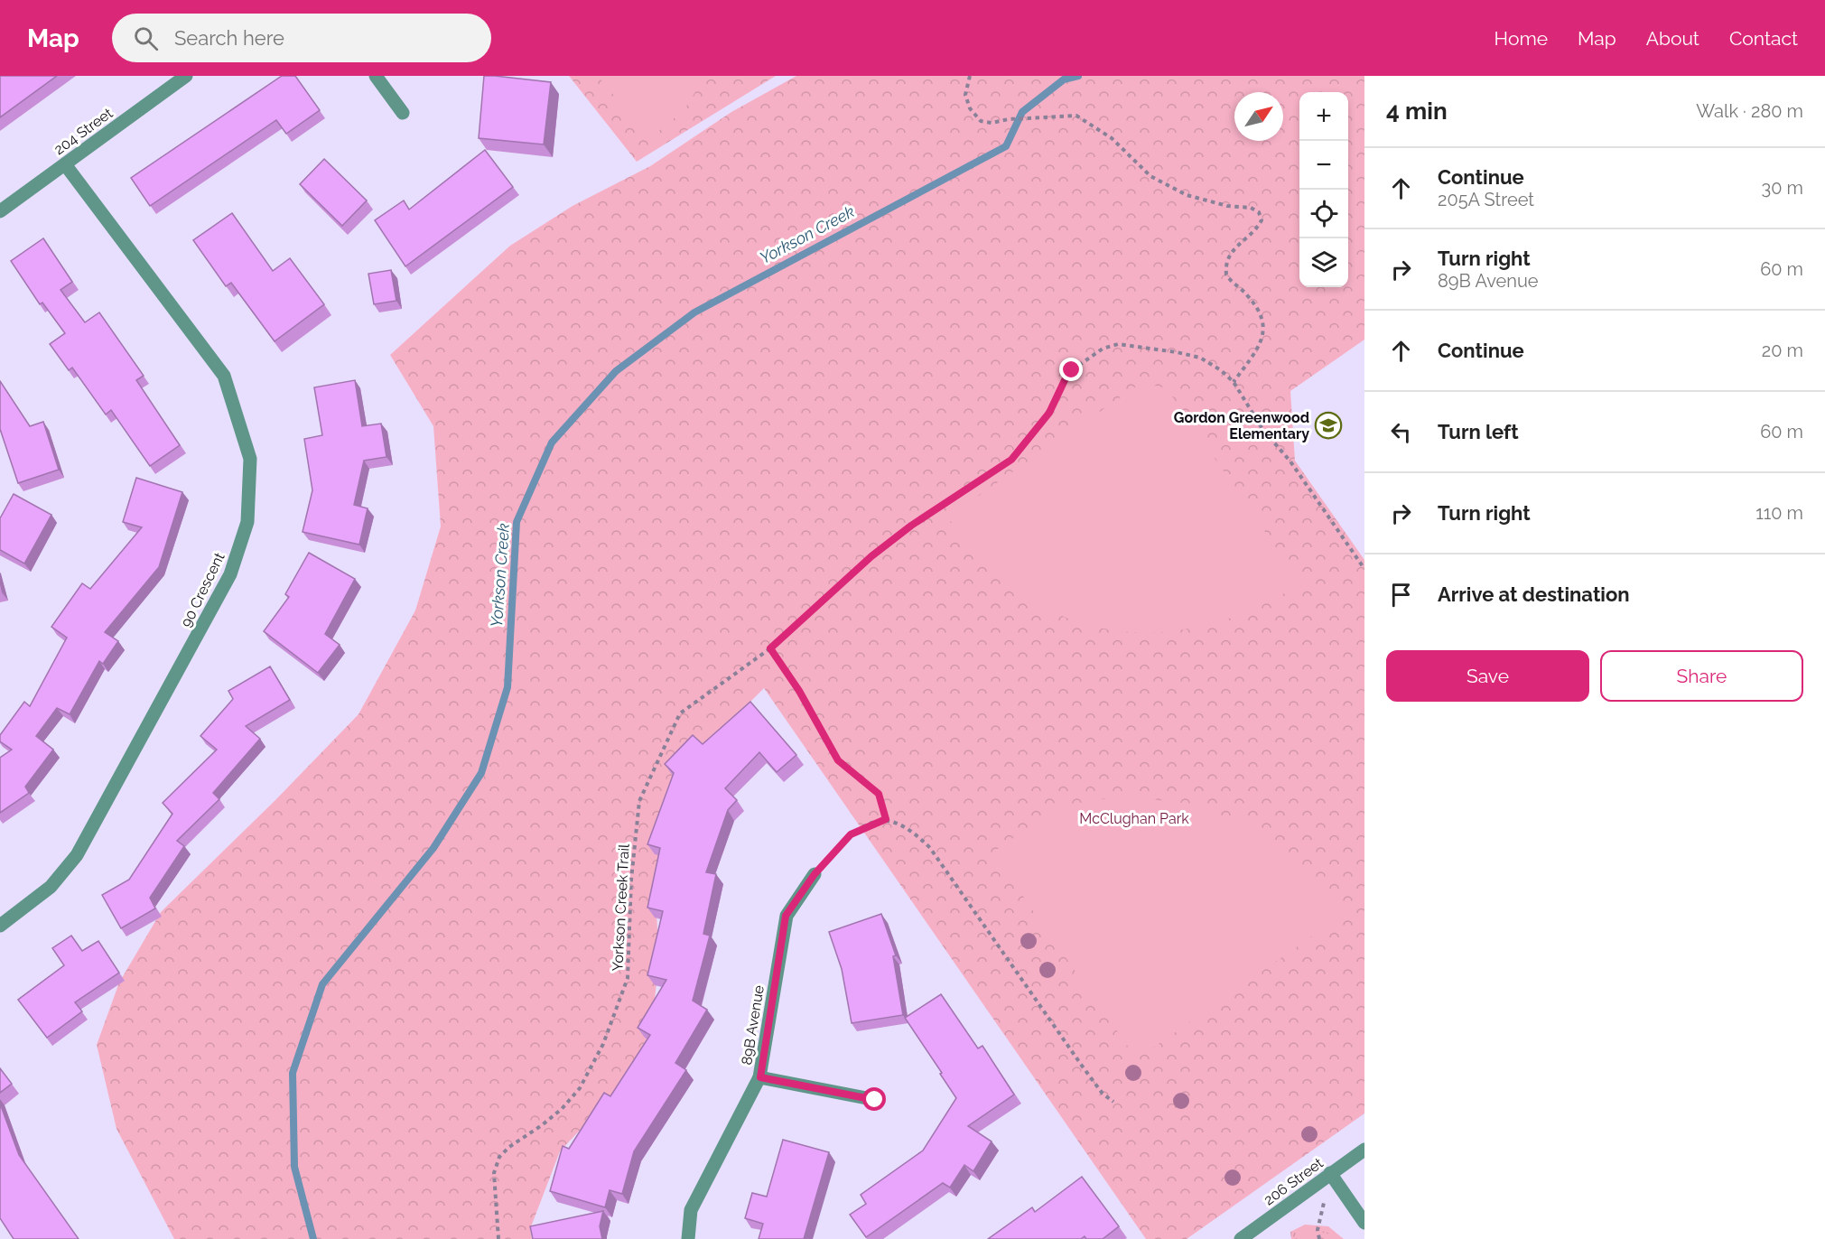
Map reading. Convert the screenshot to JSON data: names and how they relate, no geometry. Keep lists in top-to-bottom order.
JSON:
{
  "streets": {
    "street": [
      "204 Street",
      "90 Crescent",
      "89B Avenue",
      "206 Street"
    ],
    "path": ["Yorkson Creek Trail"]
  },
  "crossings": [
    ["204 Street", "90 Crescent"]
  ],
  "water": ["Yorkson Creek"],
  "parks": ["McClughan Park"],
  "places": {
    "school or university": ["Gordon Greenwood Elementary"]
  },
  "north": "top right",
  "page": {
    "header": "Map",
    "search": "Search here",
    "nav": [
      "Home",
      "Map",
      "About",
      "Contact"
    ],
    "heading": ["4 min", "Walk · 280 m"],
    "map_buttons": ["+", "−"],
    "list": [
      ["Continue", "205A Street", "30 m"],
      ["Turn right", "89B Avenue", "60 m"],
      ["Continue", "20 m"],
      ["Turn left", "60 m"],
      ["Turn right", "110 m"],
      "Arrive at destination"
    ],
    "buttons": ["Save", "Share"]
  }
}
